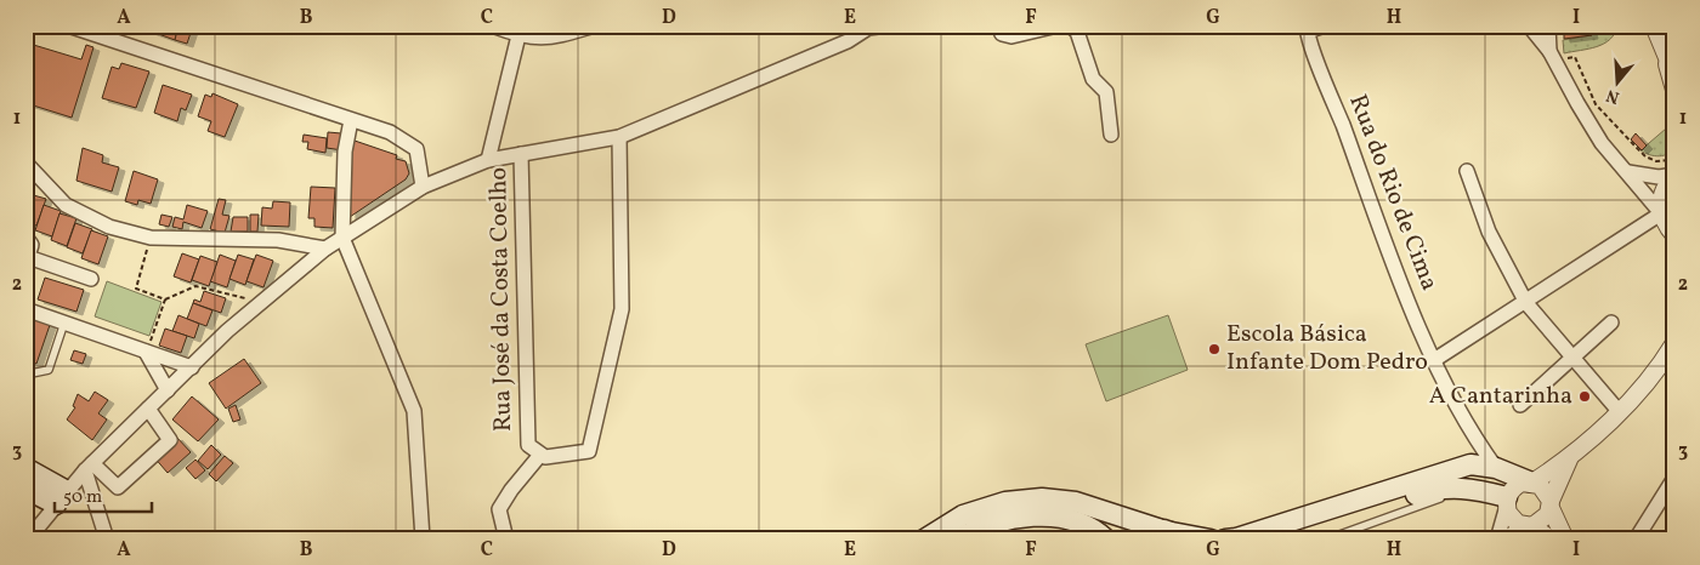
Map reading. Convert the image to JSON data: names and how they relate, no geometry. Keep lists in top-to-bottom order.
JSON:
{
  "streets": {
    "street": ["Rua do Rio de Cima", "Rua José da Costa Coelho"]
  },
  "places": ["Escola Básica Infante Dom Pedro", "A Cantarinha"],
  "scale_bar": "50 m",
  "north": "bottom",
  "grid": {
    "columns": [
      "A",
      "B",
      "C",
      "D",
      "E",
      "F",
      "G",
      "H",
      "I"
    ],
    "rows": ["1", "2", "3"]
  }
}
